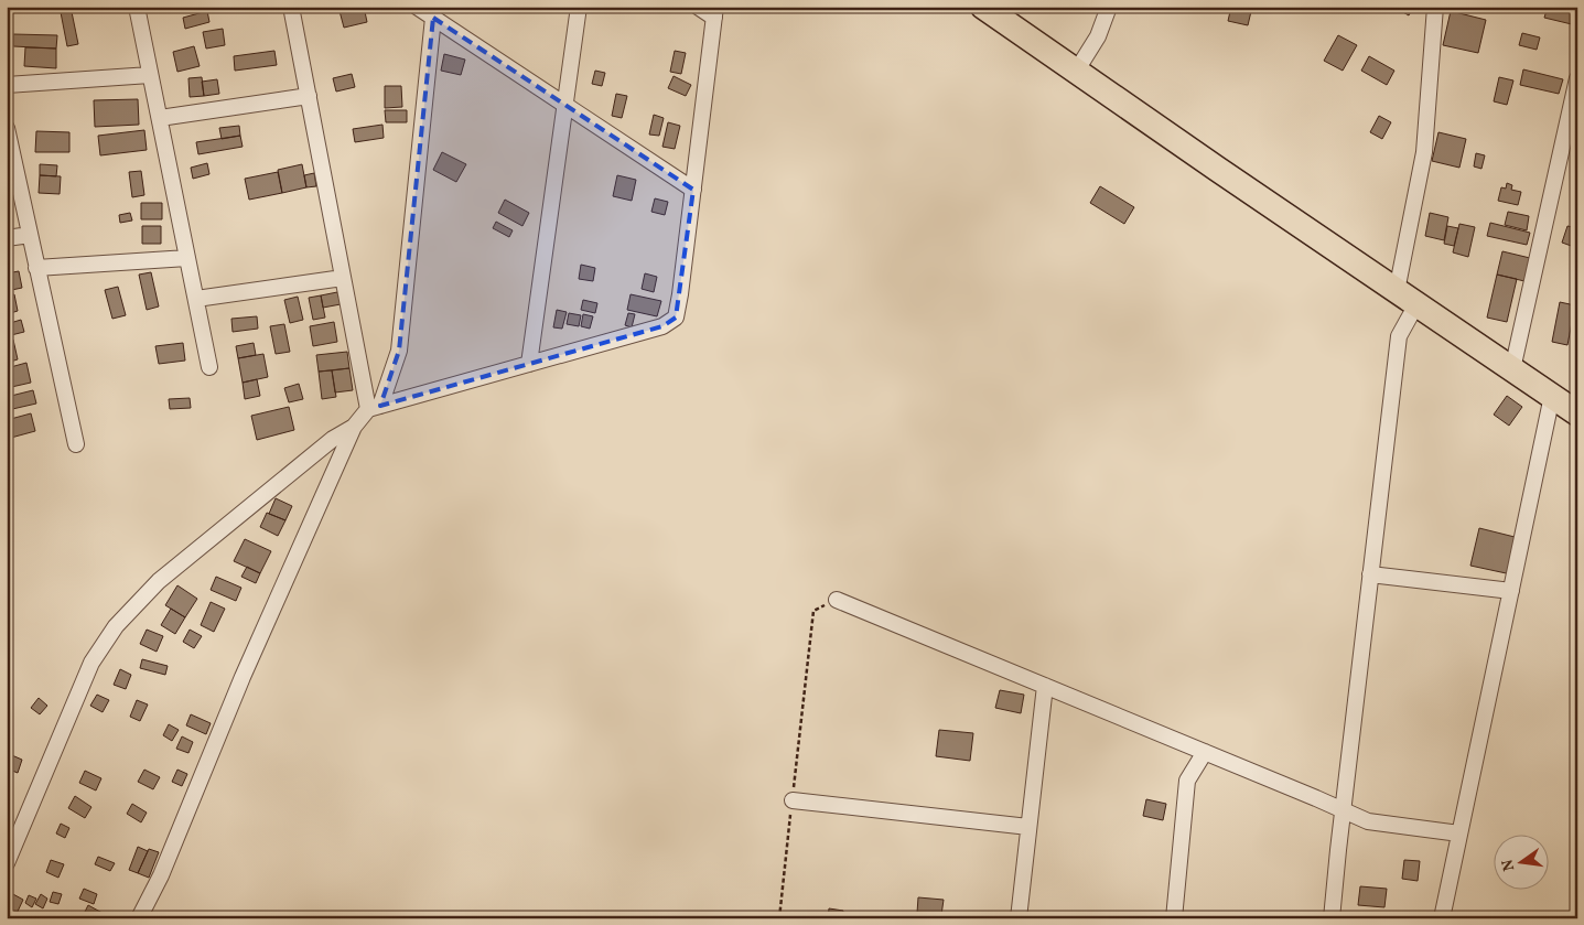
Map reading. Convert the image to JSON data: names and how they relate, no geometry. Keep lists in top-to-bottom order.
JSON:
{
  "north": "left"
}
